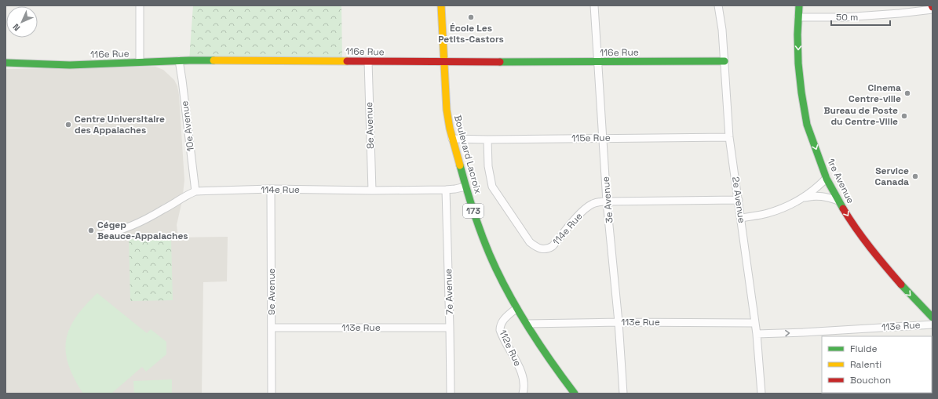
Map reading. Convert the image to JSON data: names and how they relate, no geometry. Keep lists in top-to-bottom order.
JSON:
{
  "streets": {
    "street": [
      "116e Rue",
      "8e Avenue",
      "10e Avenue",
      "115e Rue",
      "Boulevard Lacroix",
      "1re Avenue",
      "114e Rue",
      "3e Avenue",
      "2e Avenue",
      "173",
      "9e Avenue",
      "7e Avenue",
      "113e Rue",
      "112e Rue"
    ]
  },
  "crossings": [
    ["116e Rue", "8e Avenue"],
    ["116e Rue", "10e Avenue"],
    ["116e Rue", "Boulevard Lacroix"],
    ["116e Rue", "3e Avenue"],
    ["116e Rue", "2e Avenue"],
    ["8e Avenue", "114e Rue"],
    ["10e Avenue", "114e Rue"],
    ["115e Rue", "Boulevard Lacroix"],
    ["115e Rue", "114e Rue"],
    ["115e Rue", "3e Avenue"],
    ["115e Rue", "2e Avenue"],
    ["Boulevard Lacroix", "114e Rue"],
    ["Boulevard Lacroix", "113e Rue"],
    ["Boulevard Lacroix", "112e Rue"],
    ["114e Rue", "3e Avenue"],
    ["114e Rue", "2e Avenue"],
    ["114e Rue", "9e Avenue"],
    ["114e Rue", "7e Avenue"],
    ["3e Avenue", "113e Rue"],
    ["2e Avenue", "113e Rue"],
    ["9e Avenue", "113e Rue"],
    ["7e Avenue", "113e Rue"]
  ],
  "one_way": ["1re Avenue"],
  "places": [
    "École Les Petits-Castors",
    "Cinema Centre-ville",
    "Bureau de Poste du Centre-Ville",
    "Centre Universitaire des Appalaches",
    "Service Canada",
    "Cégep Beauce-Appalaches"
  ],
  "legend": ["Fluide", "Ralenti", "Bouchon"],
  "scale_bar": "50 m",
  "north": "bottom left"
}
